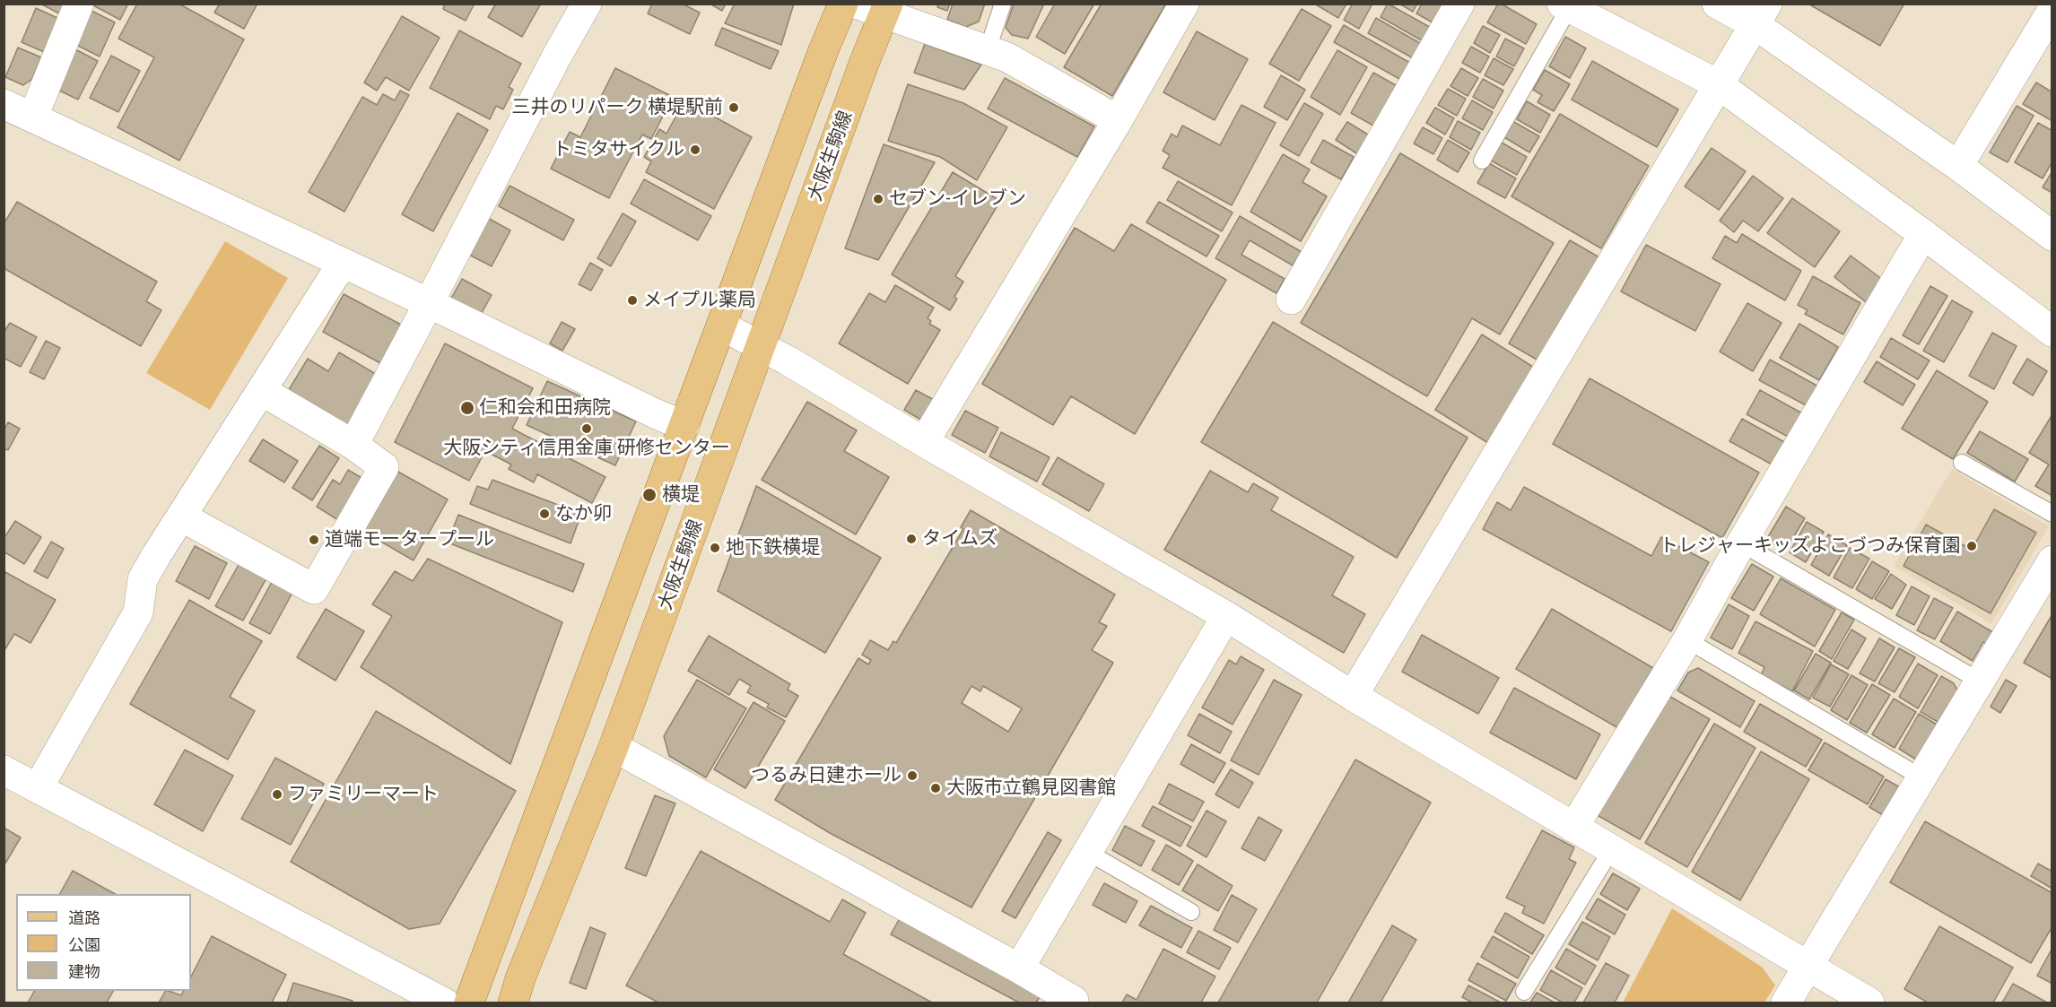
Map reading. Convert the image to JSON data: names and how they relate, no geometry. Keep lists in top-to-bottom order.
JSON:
{
  "streets": {
    "main road": ["大阪生駒線"]
  },
  "places": [
    "三井のリパーク 横堤駅前",
    "トミタサイクル",
    "セブン-イレブン",
    "メイプル薬局",
    "仁和会和田病院",
    "大阪シティ信用金庫 研修センター",
    "横堤",
    "なか卯",
    "タイムズ",
    "道端モータープール",
    "トレジャーキッズよこづつみ保育園",
    "地下鉄横堤",
    "つるみ日建ホール",
    "大阪市立鶴見図書館",
    "ファミリーマート"
  ],
  "legend": ["道路", "公園", "建物"]
}
